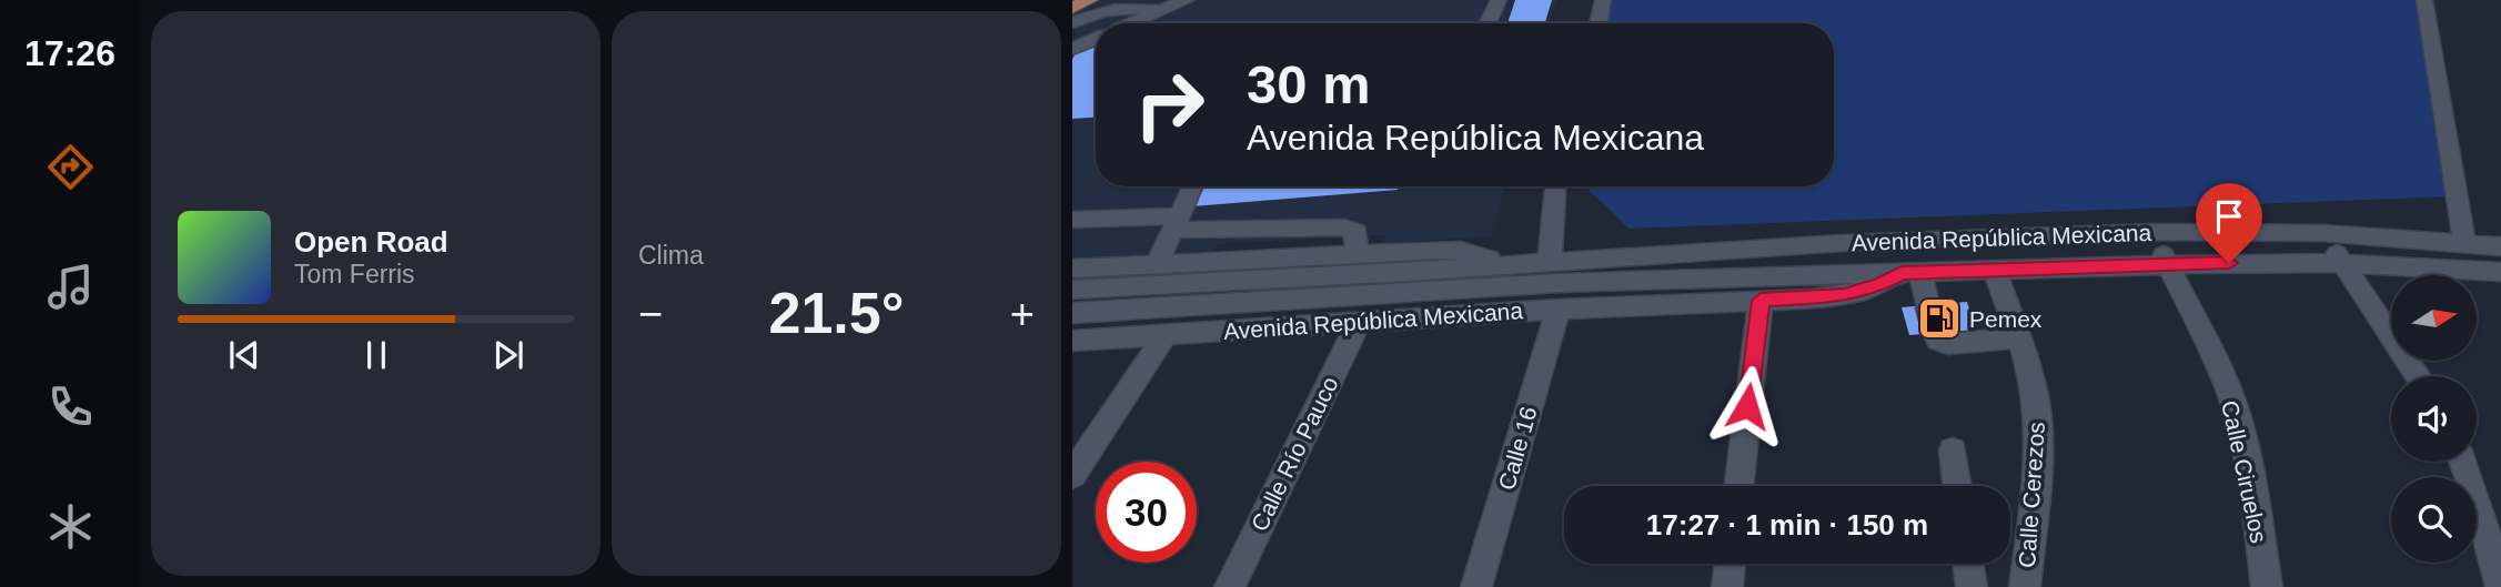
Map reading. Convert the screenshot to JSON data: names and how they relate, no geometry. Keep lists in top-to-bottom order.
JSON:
{
  "streets": {
    "street": [
      "Avenida República Mexicana",
      "Calle 16",
      "Calle Río Pauco",
      "Calle Ciruelos",
      "Calle Cerezos"
    ]
  },
  "crossings": [
    ["Avenida República Mexicana", "Calle 16"],
    ["Avenida República Mexicana", "Calle Río Pauco"],
    ["Avenida República Mexicana", "Calle Ciruelos"],
    ["Avenida República Mexicana", "Calle Cerezos"]
  ],
  "places": {
    "fuel station": ["Pemex"]
  },
  "north": "right",
  "page": {
    "tabs": "17:26",
    "tile": "Clima",
    "turn": ["30 m", "Avenida República Mexicana"],
    "song": ["Open Road", "Tom Ferris"],
    "heat": ["−", "21.5°", "+"],
    "limit": "30",
    "trip": "17:27 · 1 min · 150 m"
  }
}
